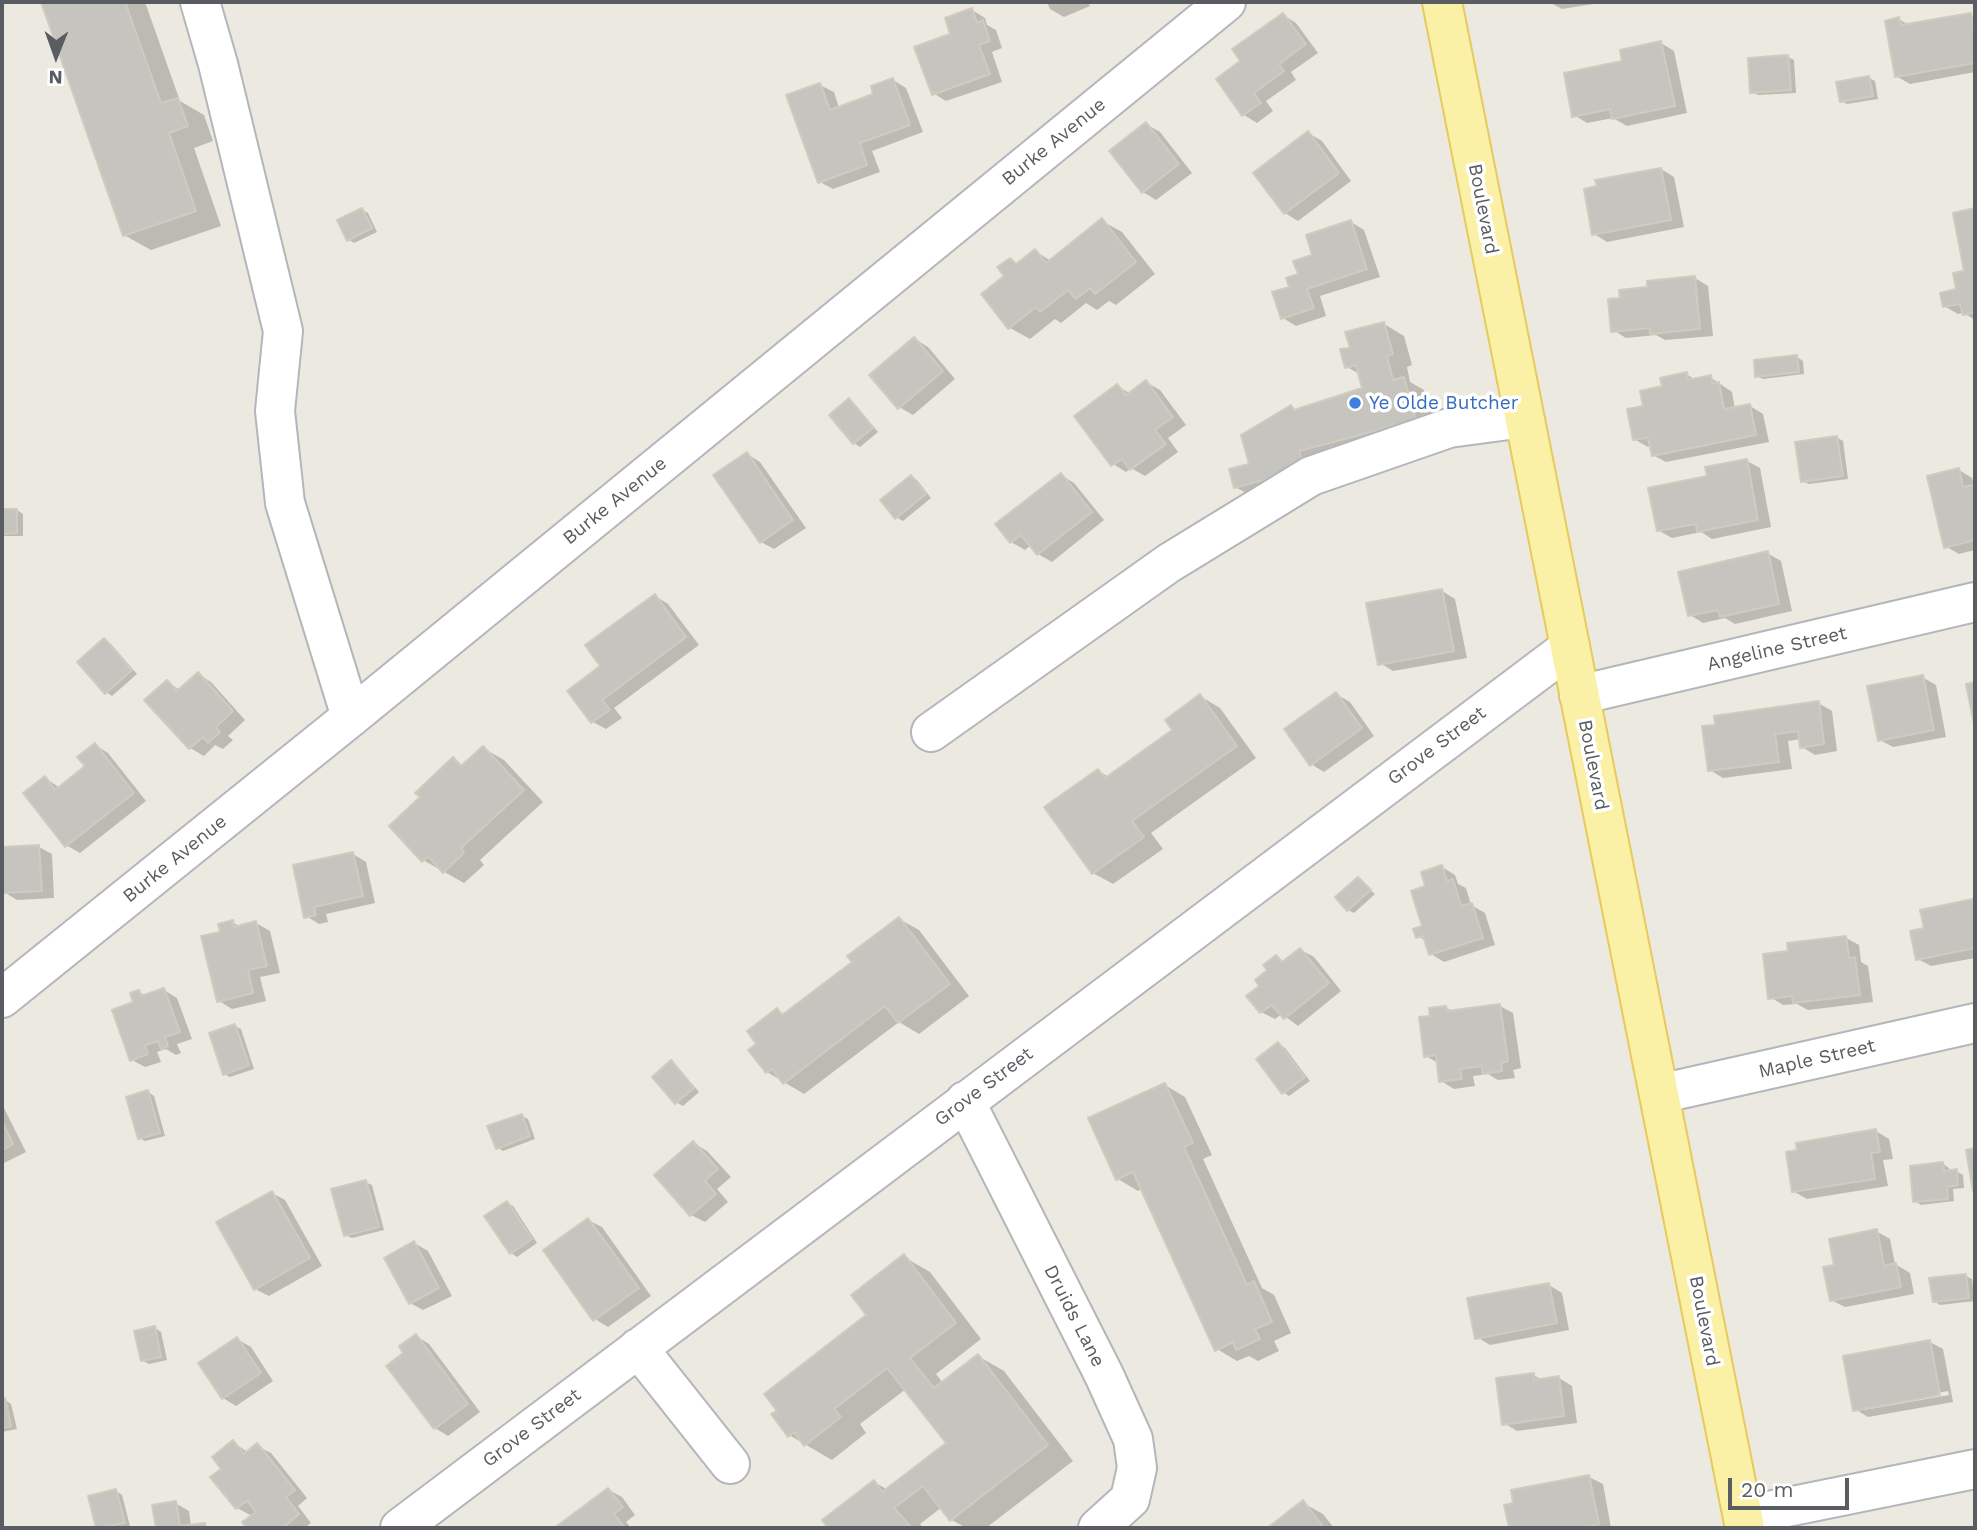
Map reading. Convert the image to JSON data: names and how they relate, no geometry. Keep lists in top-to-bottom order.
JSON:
{
  "streets": {
    "main road": ["Boulevard"],
    "street": [
      "Burke Avenue",
      "Angeline Street",
      "Grove Street",
      "Maple Street",
      "Druids Lane"
    ]
  },
  "crossings": [
    ["Boulevard", "Angeline Street"],
    ["Boulevard", "Grove Street"],
    ["Boulevard", "Maple Street"],
    ["Grove Street", "Druids Lane"]
  ],
  "places": ["Ye Olde Butcher"],
  "scale_bar": "20 m",
  "north": "bottom"
}
